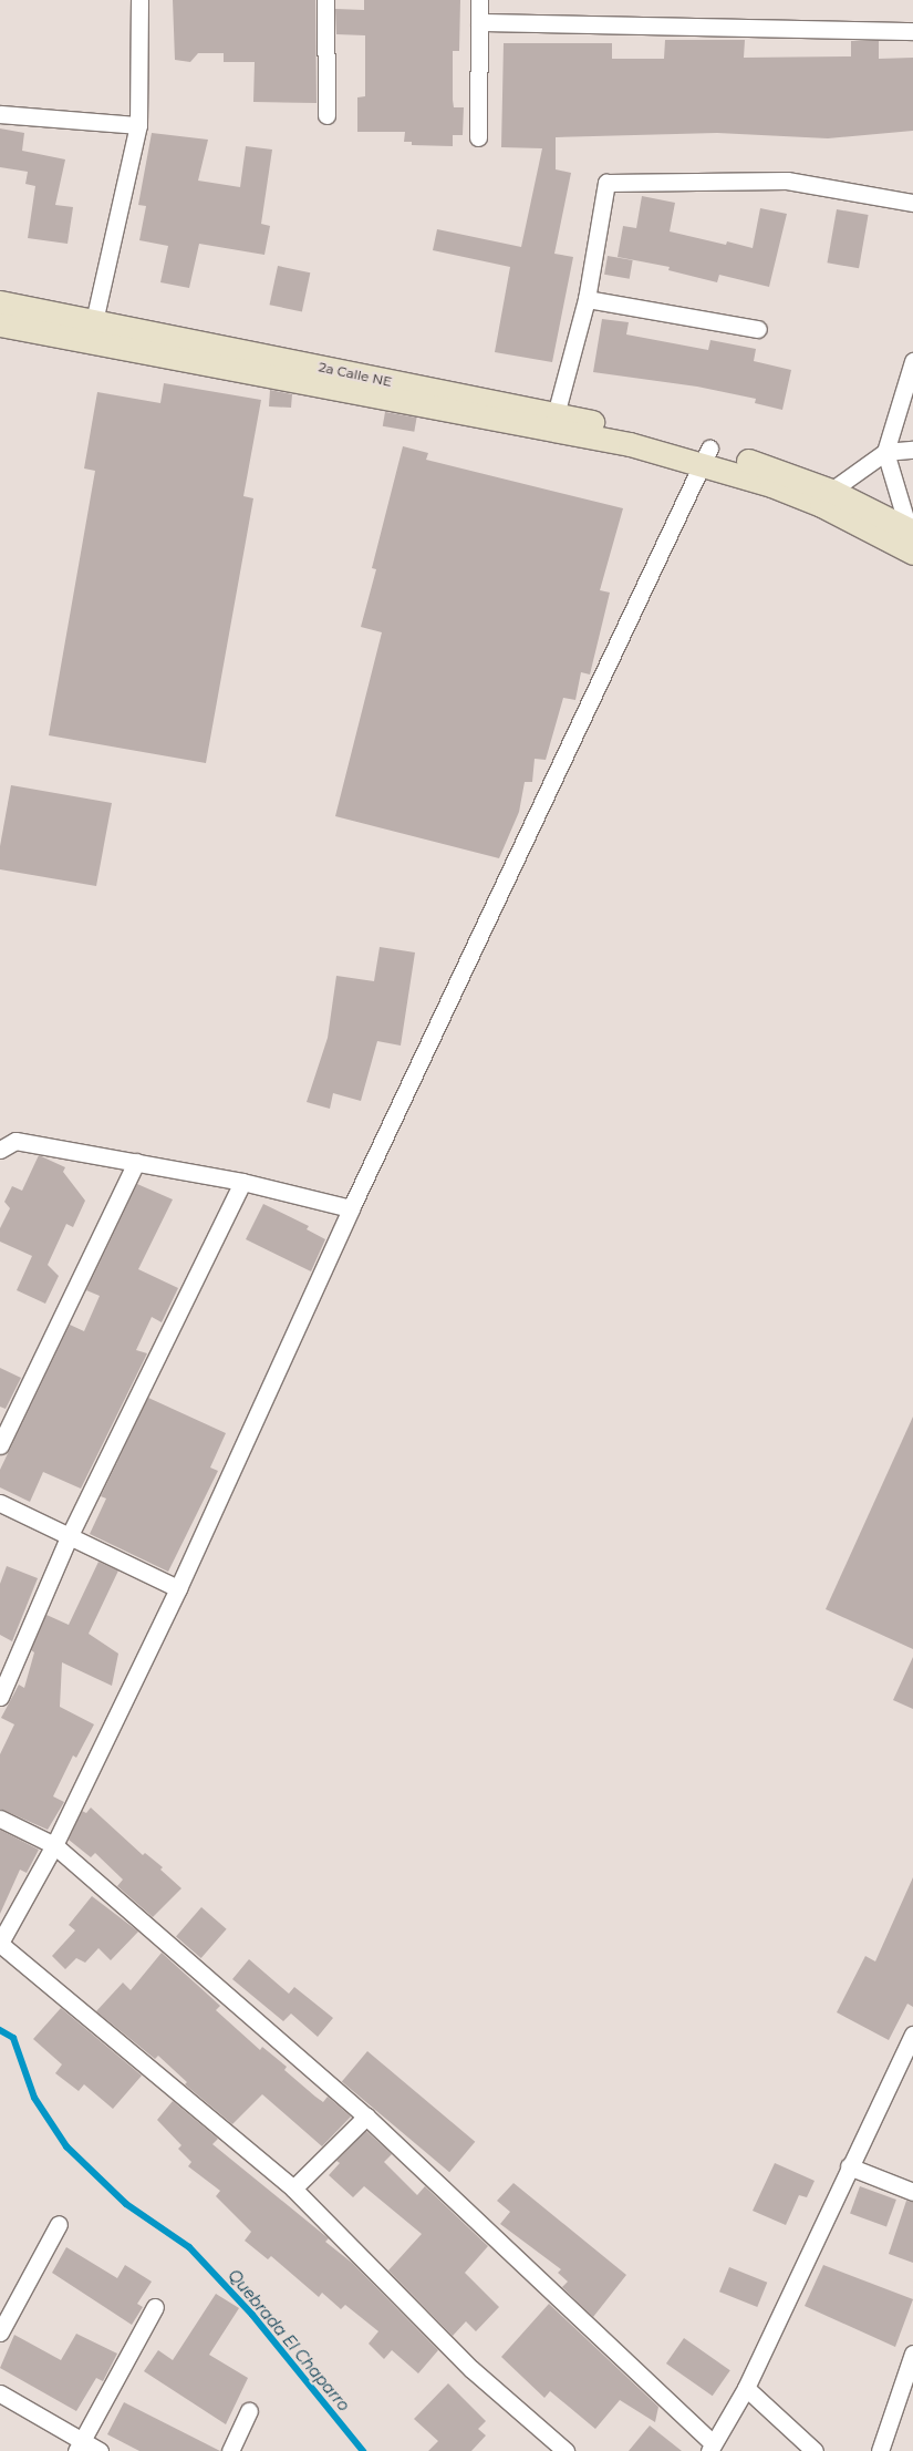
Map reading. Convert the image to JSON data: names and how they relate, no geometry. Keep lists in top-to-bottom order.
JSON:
{
  "streets": {
    "main road": ["2a Calle NE"]
  },
  "water": ["Quebrada El Chaparro"]
}
